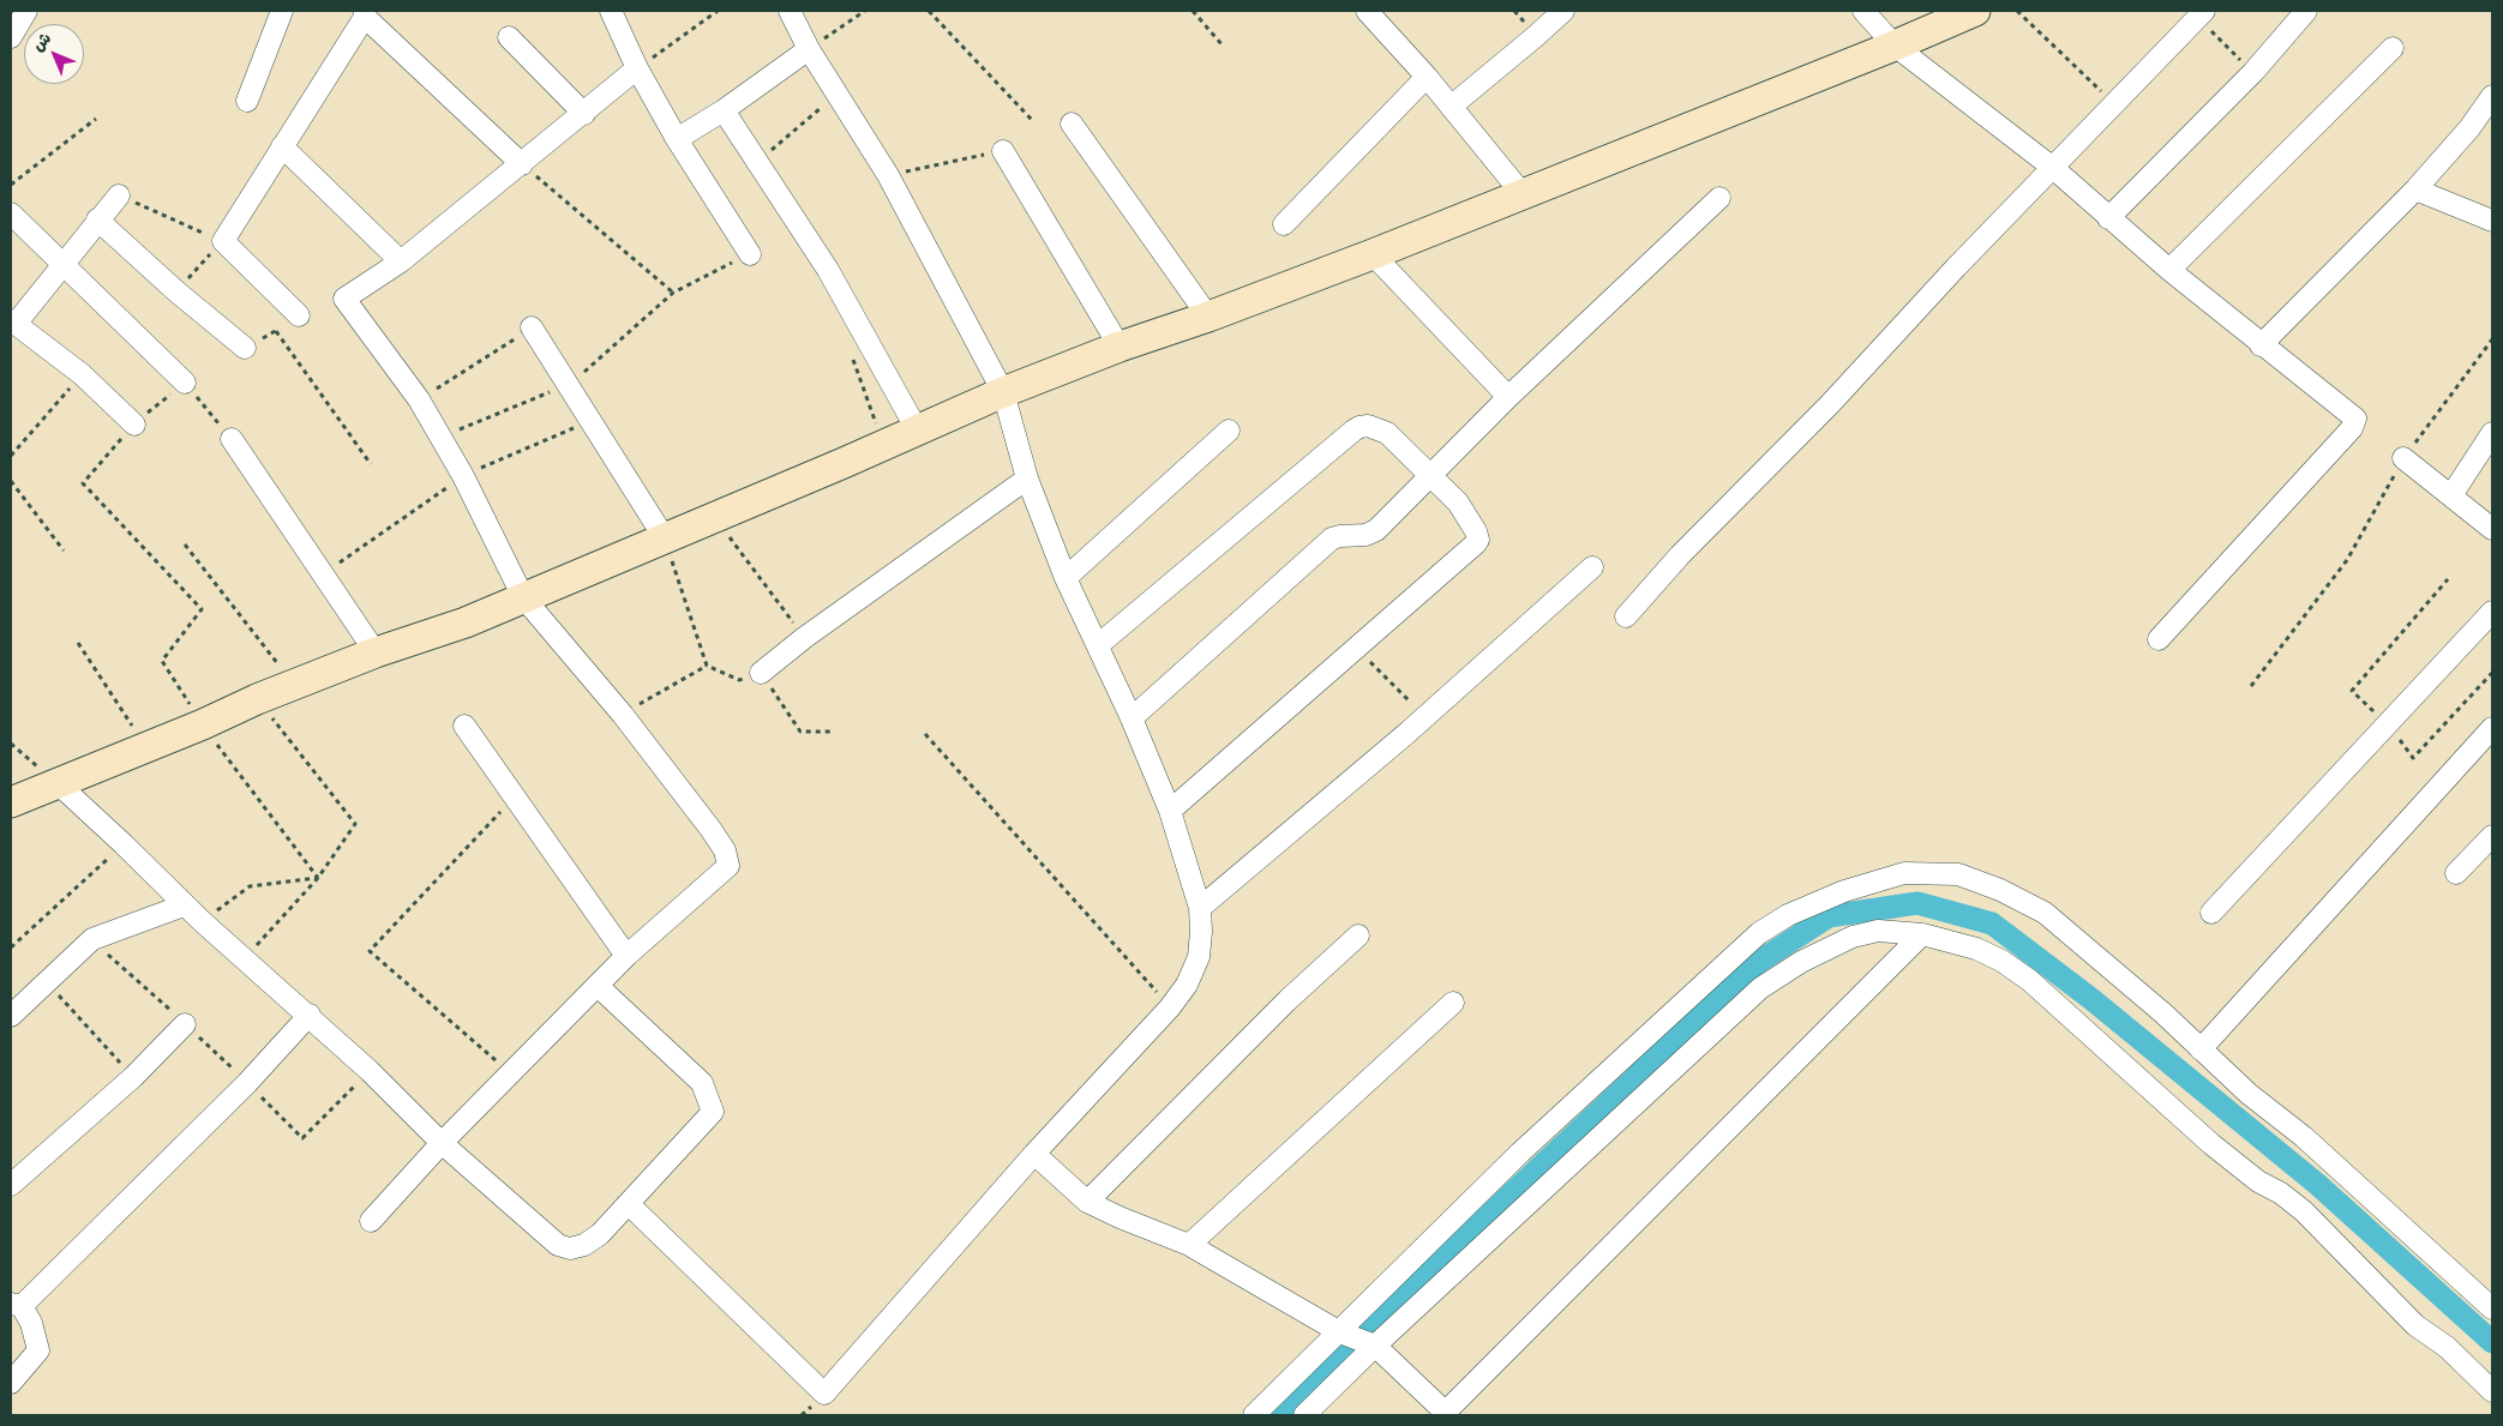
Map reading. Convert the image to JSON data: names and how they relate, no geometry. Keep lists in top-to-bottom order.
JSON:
{
  "north": "top left"
}
